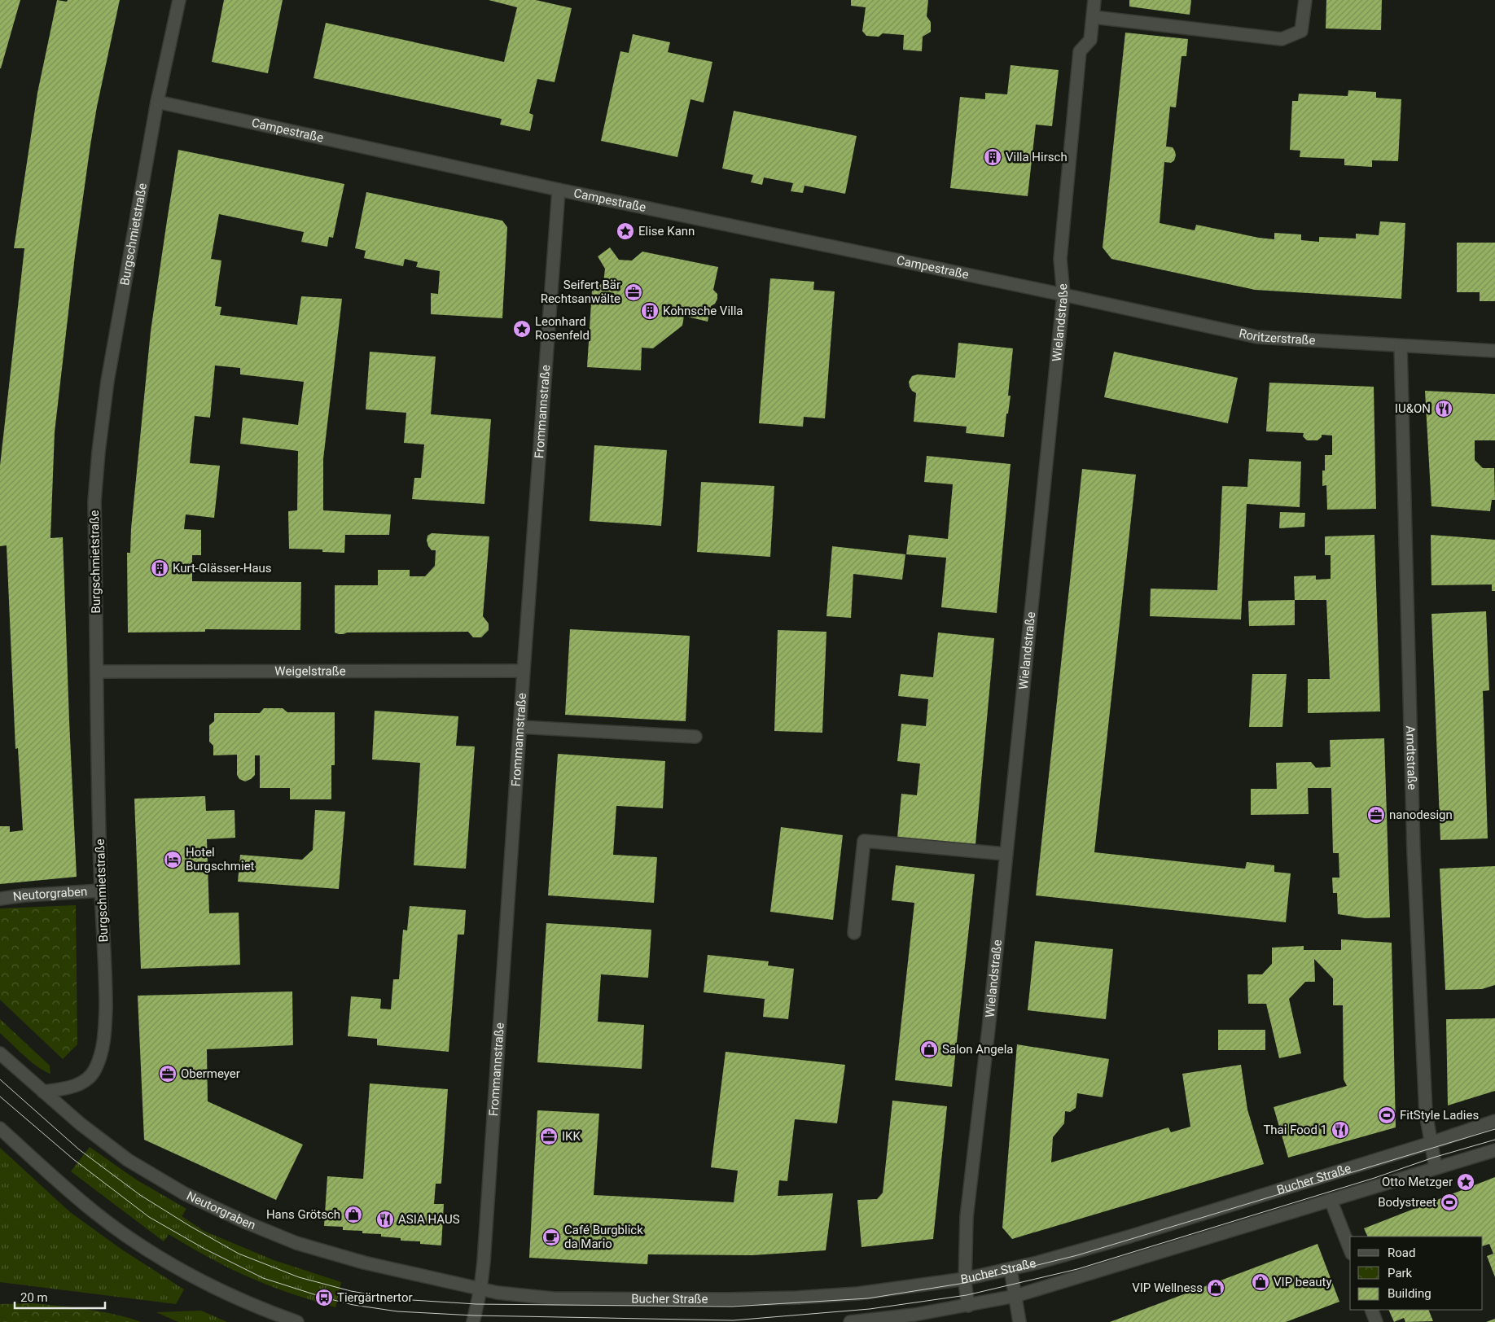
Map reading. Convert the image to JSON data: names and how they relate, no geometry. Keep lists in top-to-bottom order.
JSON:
{
  "streets": {
    "street": [
      "Campestraße",
      "Burgschmietstraße",
      "Wielandstraße",
      "Roritzerstraße",
      "Frommannstraße",
      "Weigelstraße",
      "Arndtstraße",
      "Neutorgraben",
      "Bucher Straße"
    ]
  },
  "crossings": [
    ["Campestraße", "Burgschmietstraße"],
    ["Campestraße", "Wielandstraße"],
    ["Campestraße", "Roritzerstraße"],
    ["Campestraße", "Frommannstraße"],
    ["Burgschmietstraße", "Weigelstraße"],
    ["Burgschmietstraße", "Neutorgraben"],
    ["Wielandstraße", "Roritzerstraße"],
    ["Wielandstraße", "Bucher Straße"],
    ["Roritzerstraße", "Arndtstraße"],
    ["Frommannstraße", "Weigelstraße"],
    ["Frommannstraße", "Neutorgraben"],
    ["Frommannstraße", "Bucher Straße"],
    ["Arndtstraße", "Bucher Straße"],
    ["Neutorgraben", "Bucher Straße"]
  ],
  "places": {
    "building": ["Villa Hirsch", "Kohnsche Villa", "Kurt-Glässer-Haus"],
    "place": ["Elise Kann", "Leonhard Rosenfeld", "Otto Metzger"],
    "office": [
      "Seifert Bär Rechtsanwälte",
      "nanodesign",
      "Obermeyer",
      "IKK"
    ],
    "restaurant": ["IU&ON", "Thai Food 1", "ASIA HAUS"],
    "hotel": ["Hotel Burgschmiet"],
    "shop": [
      "Salon Angela",
      "Hans Grötsch",
      "VIP beauty",
      "VIP Wellness"
    ],
    "sports": ["FitStyle Ladies", "Bodystreet"],
    "cafe": ["Café Burgblick da Mario"],
    "bus stop": ["Tiergärtnertor"]
  },
  "legend": ["Road", "Park", "Building"],
  "scale_bar": "20 m"
}
